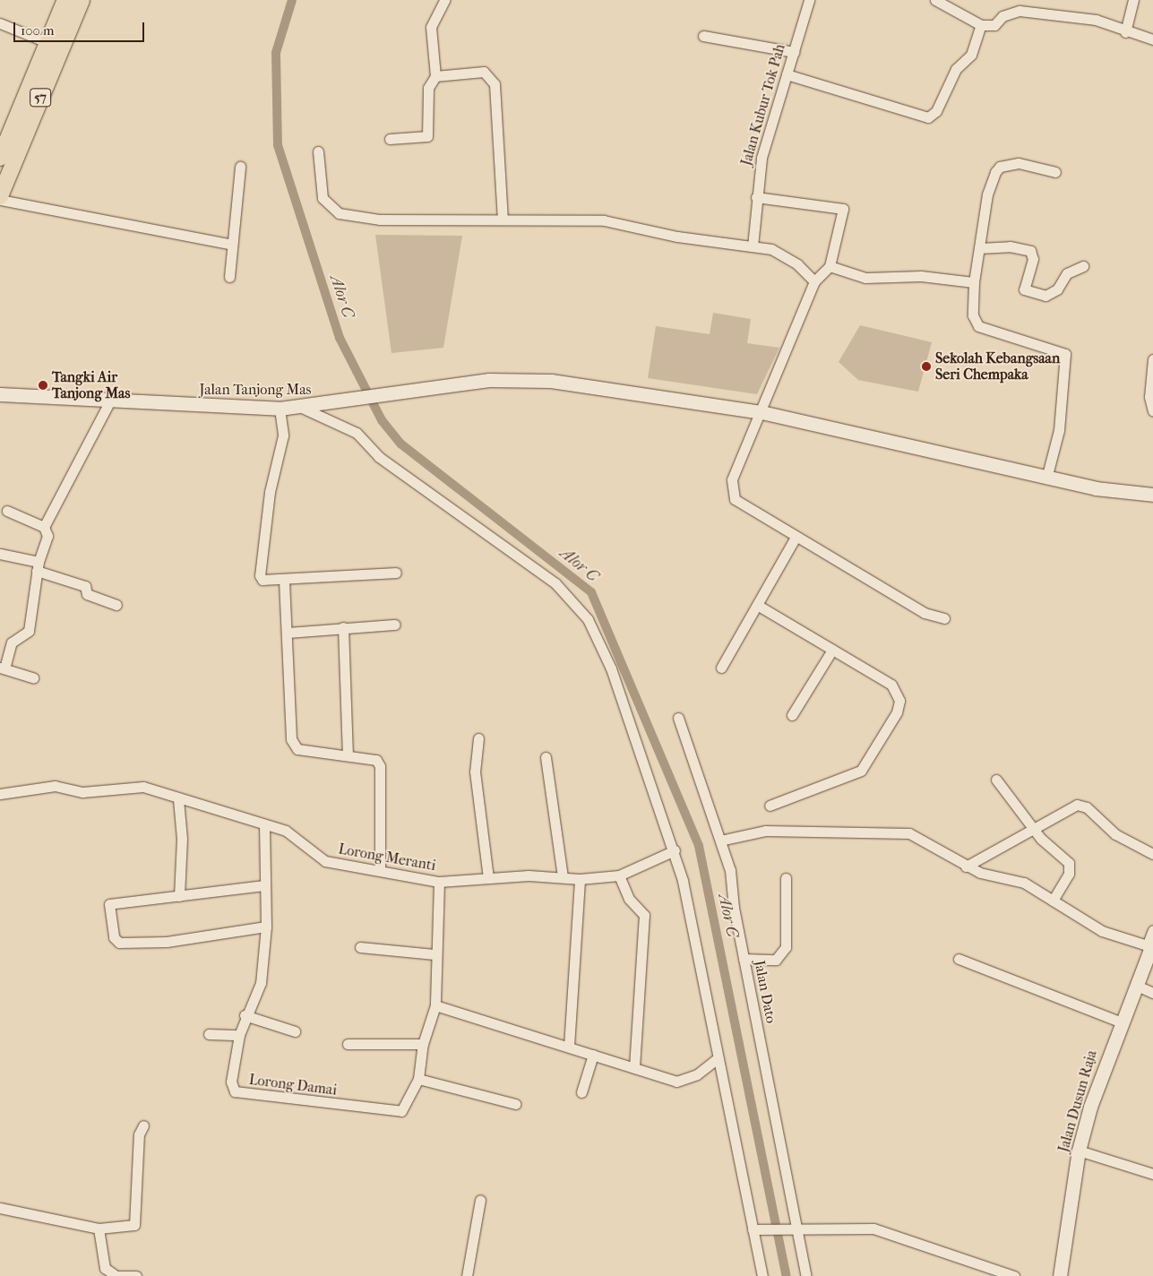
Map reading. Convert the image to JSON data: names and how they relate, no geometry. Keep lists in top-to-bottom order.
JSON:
{
  "streets": {
    "main road": ["57", "Jalan Tanjong Mas", "Jalan Dusun Raja"],
    "street": [
      "Jalan Kubur Tok Pah",
      "Lorong Meranti",
      "Jalan Dato",
      "Lorong Damai"
    ]
  },
  "crossings": [
    ["Lorong Meranti", "Lorong Damai"]
  ],
  "water": ["Alor C"],
  "places": ["Sekolah Kebangsaan Seri Chempaka", "Tangki Air Tanjong Mas"],
  "scale_bar": "100 m"
}
